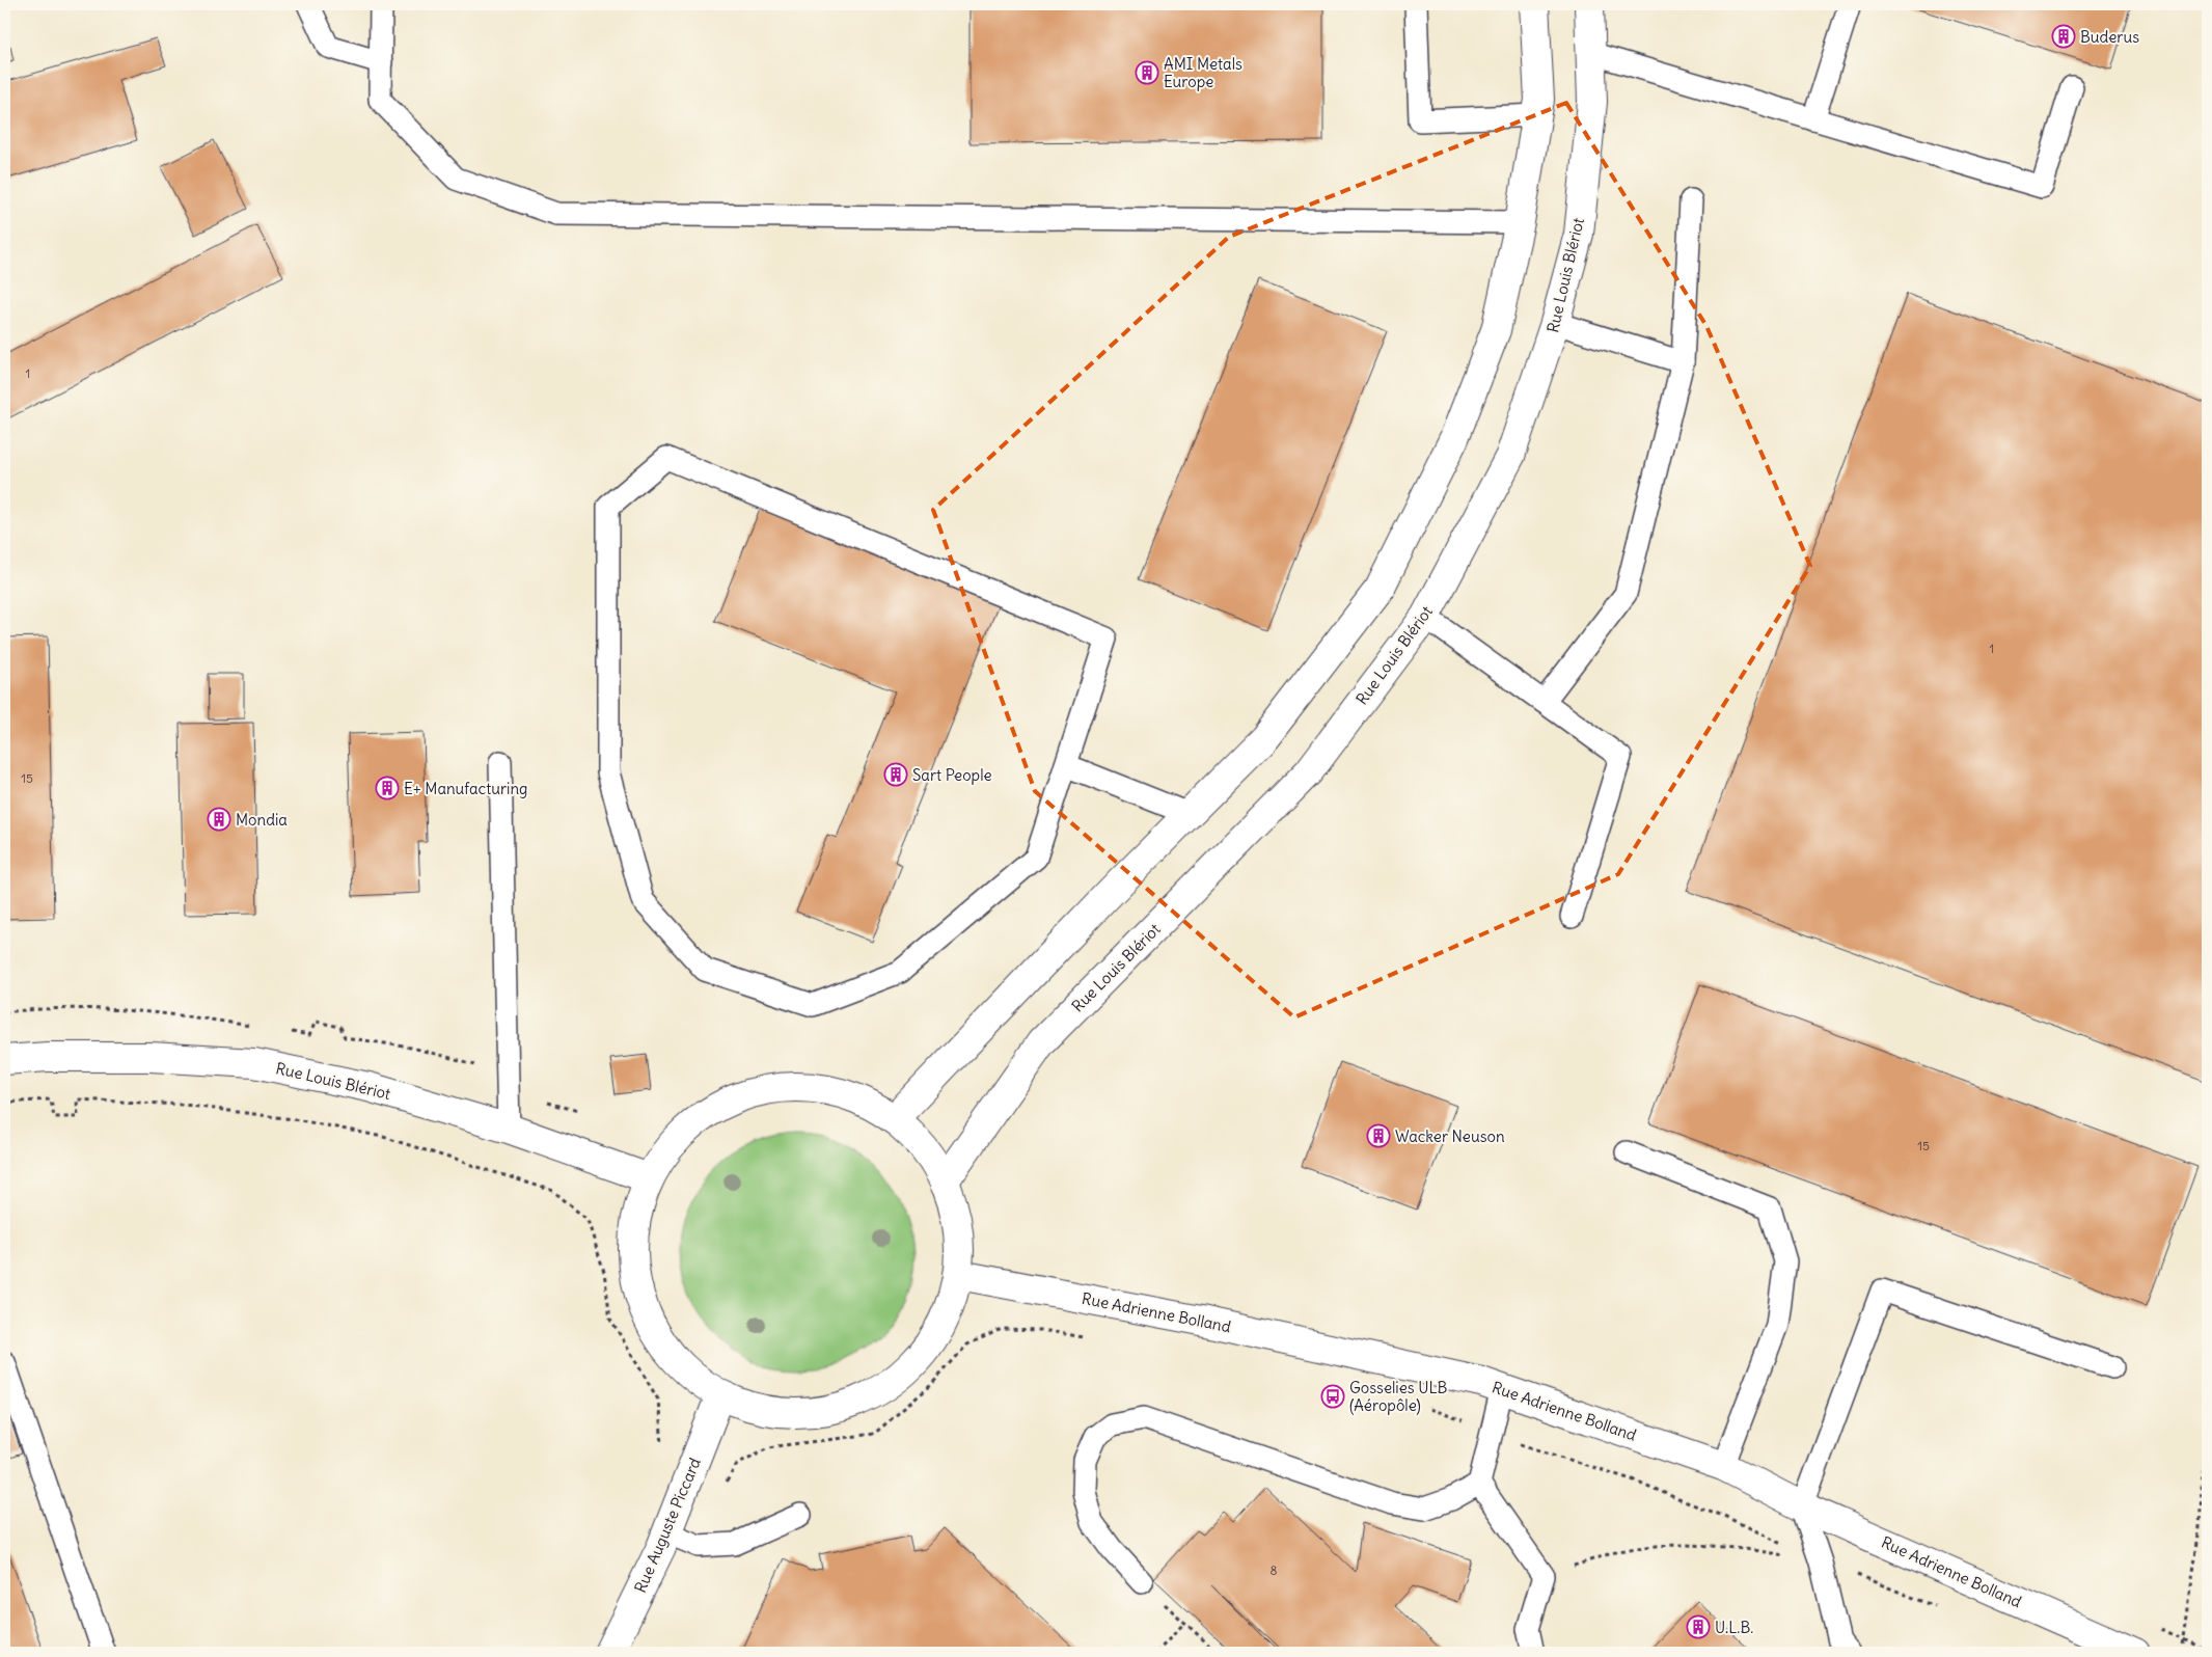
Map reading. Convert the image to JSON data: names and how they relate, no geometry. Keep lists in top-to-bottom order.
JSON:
{
  "streets": {
    "street": ["Rue Louis Blériot", "Rue Adrienne Bolland", "Rue Auguste Piccard"]
  },
  "places": {
    "building": [
      "Buderus",
      "AMI Metals Europe",
      "Sart People",
      "E+ Manufacturing",
      "Mondia",
      "Wacker Neuson",
      "U.L.B."
    ],
    "bus stop": ["Gosselies ULB (Aéropôle)"]
  },
  "house_numbers": [
    "1",
    "1",
    "15",
    "15",
    "8"
  ]
}
